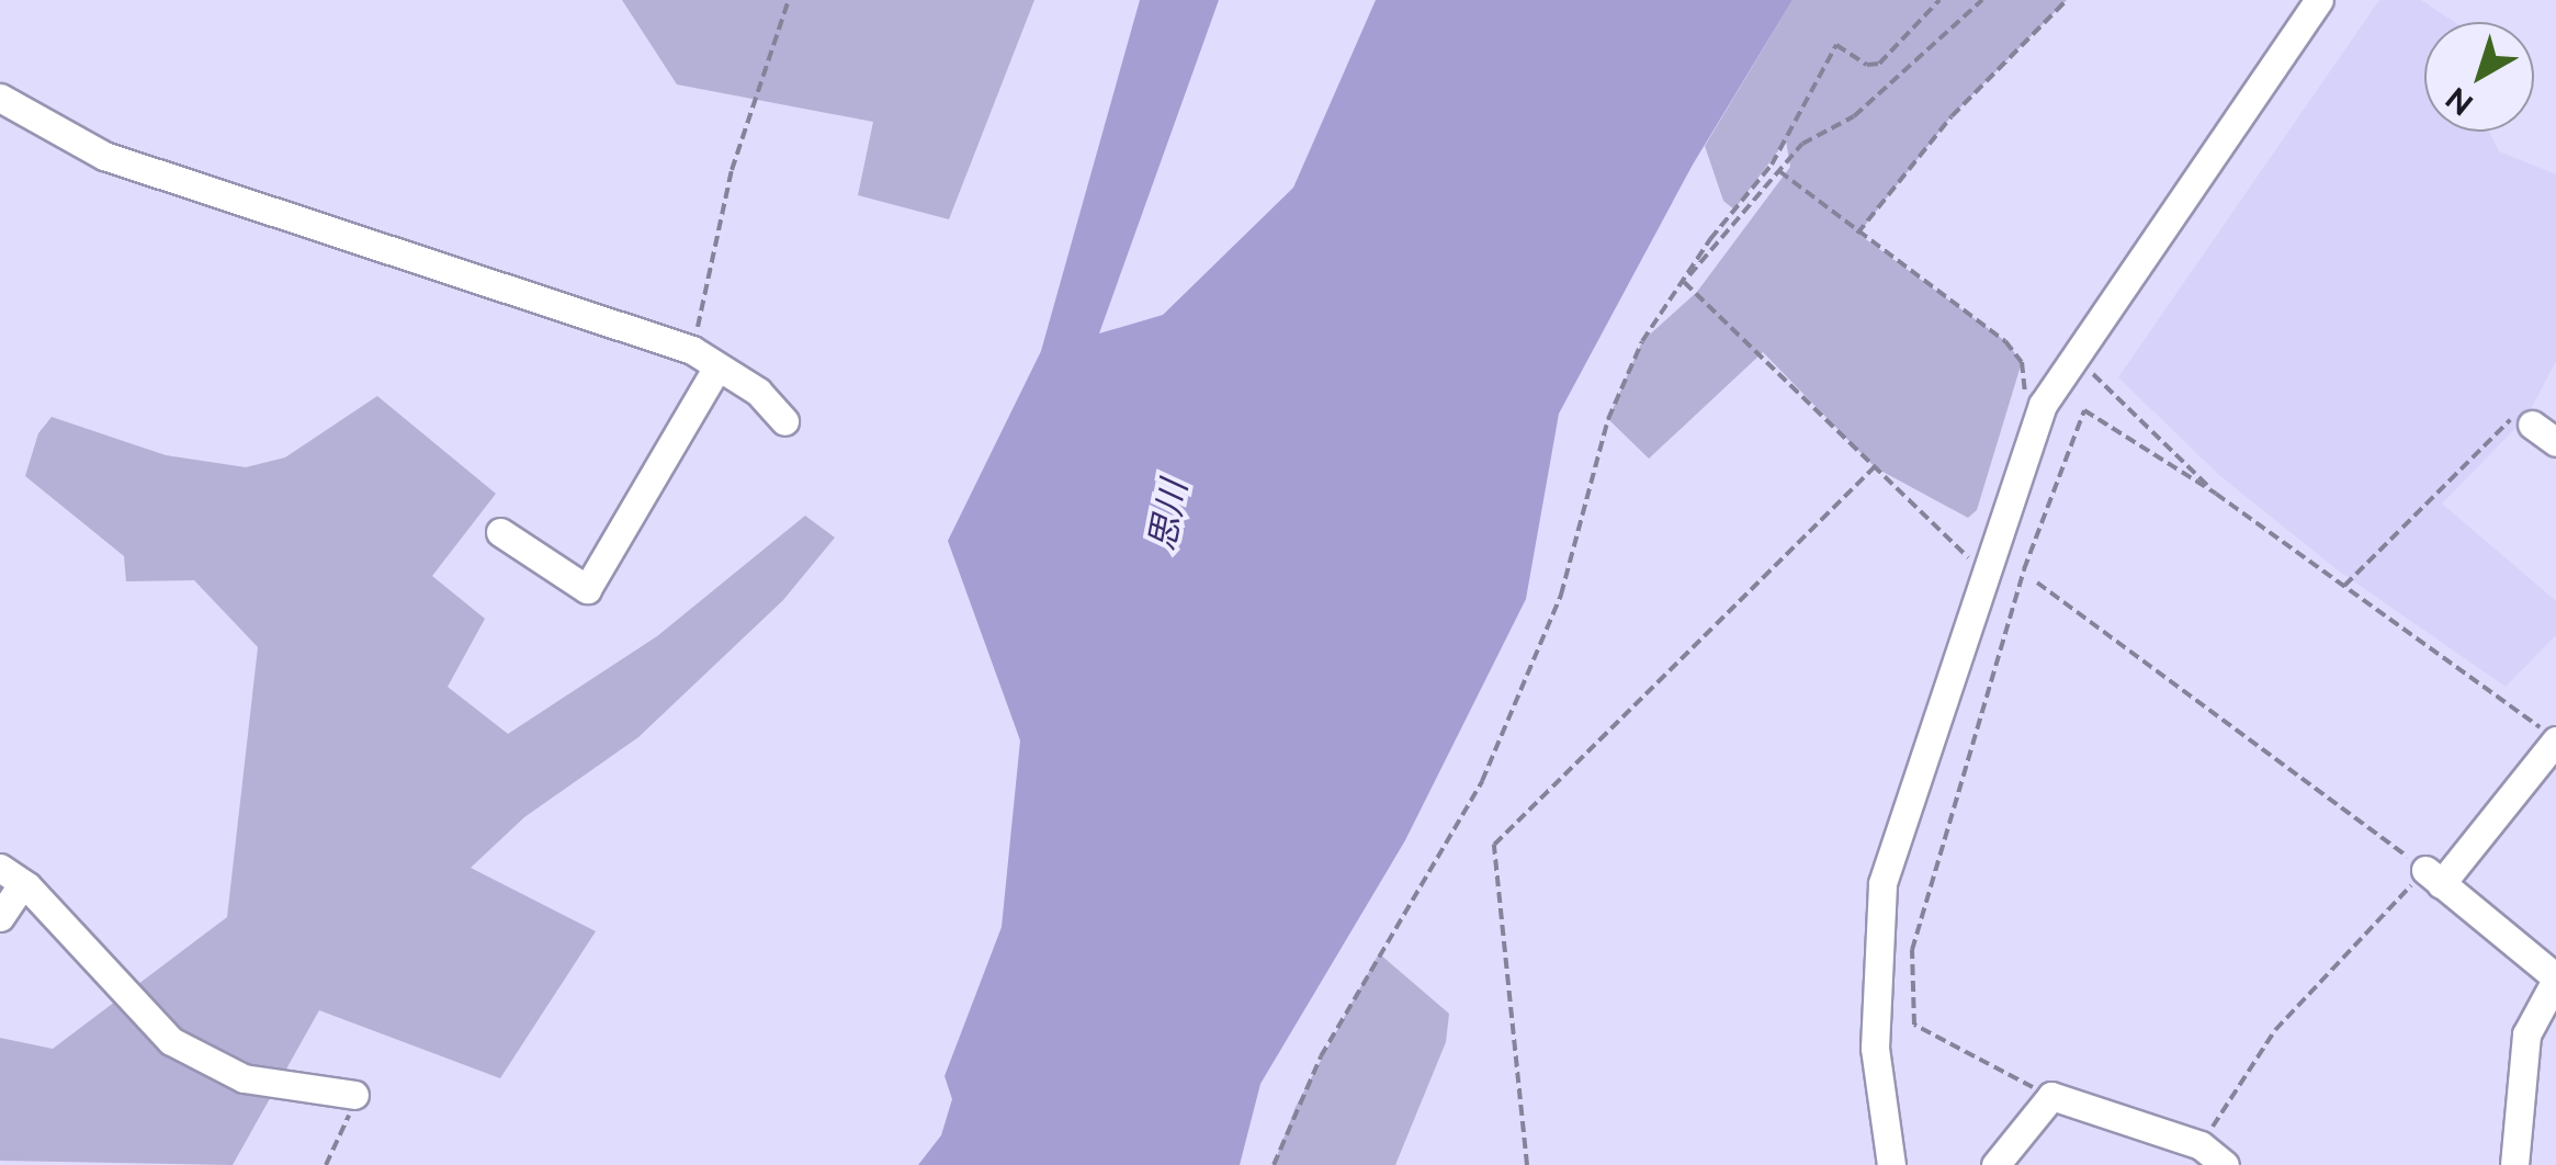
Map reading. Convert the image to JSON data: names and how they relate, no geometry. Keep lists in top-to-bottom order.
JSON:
{
  "water": ["思川"],
  "north": "bottom left"
}
